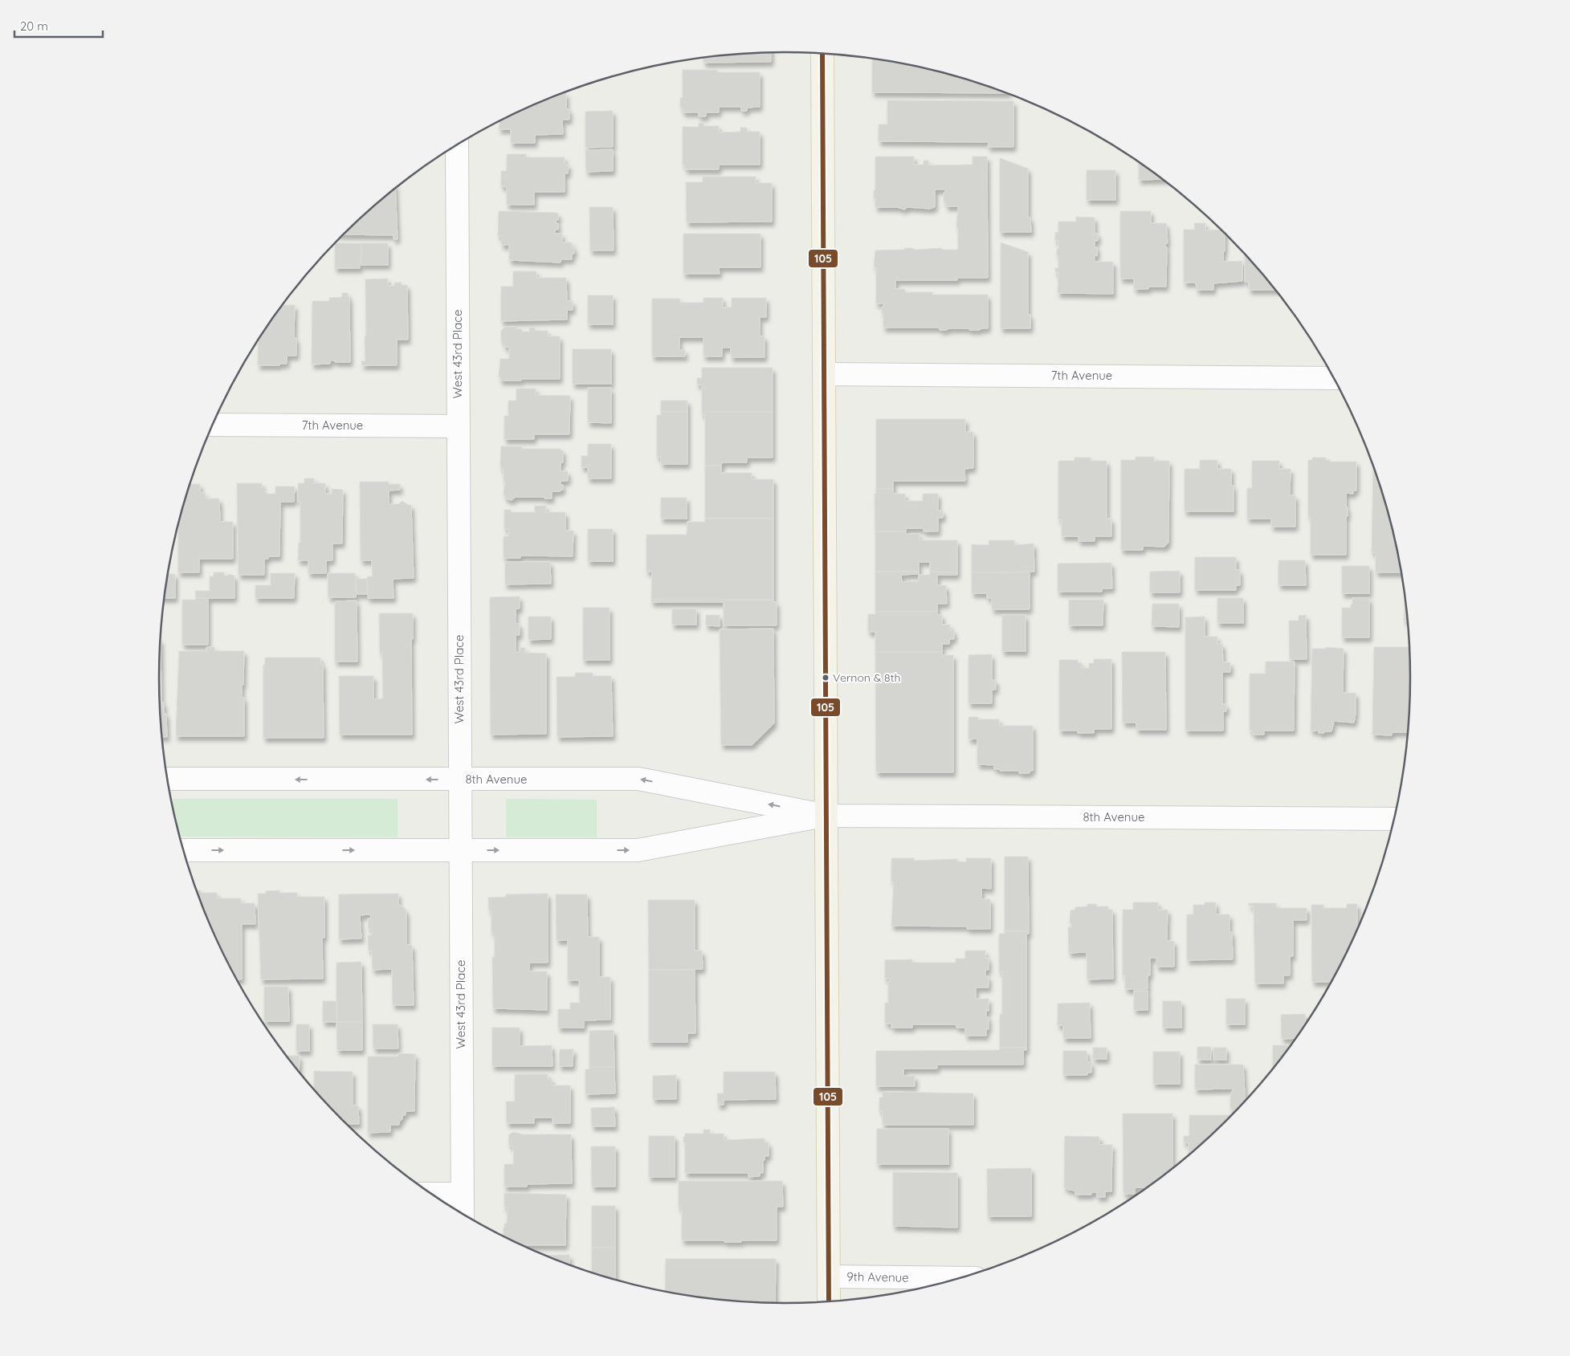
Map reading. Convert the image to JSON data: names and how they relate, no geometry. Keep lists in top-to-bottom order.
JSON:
{
  "streets": {
    "street": [
      "West 43rd Place",
      "7th Avenue",
      "8th Avenue",
      "9th Avenue"
    ]
  },
  "crossings": [
    ["West 43rd Place", "7th Avenue"],
    ["West 43rd Place", "8th Avenue"]
  ],
  "places": ["Vernon & 8th"],
  "lines": ["transit line 105"],
  "scale_bar": "20 m"
}
